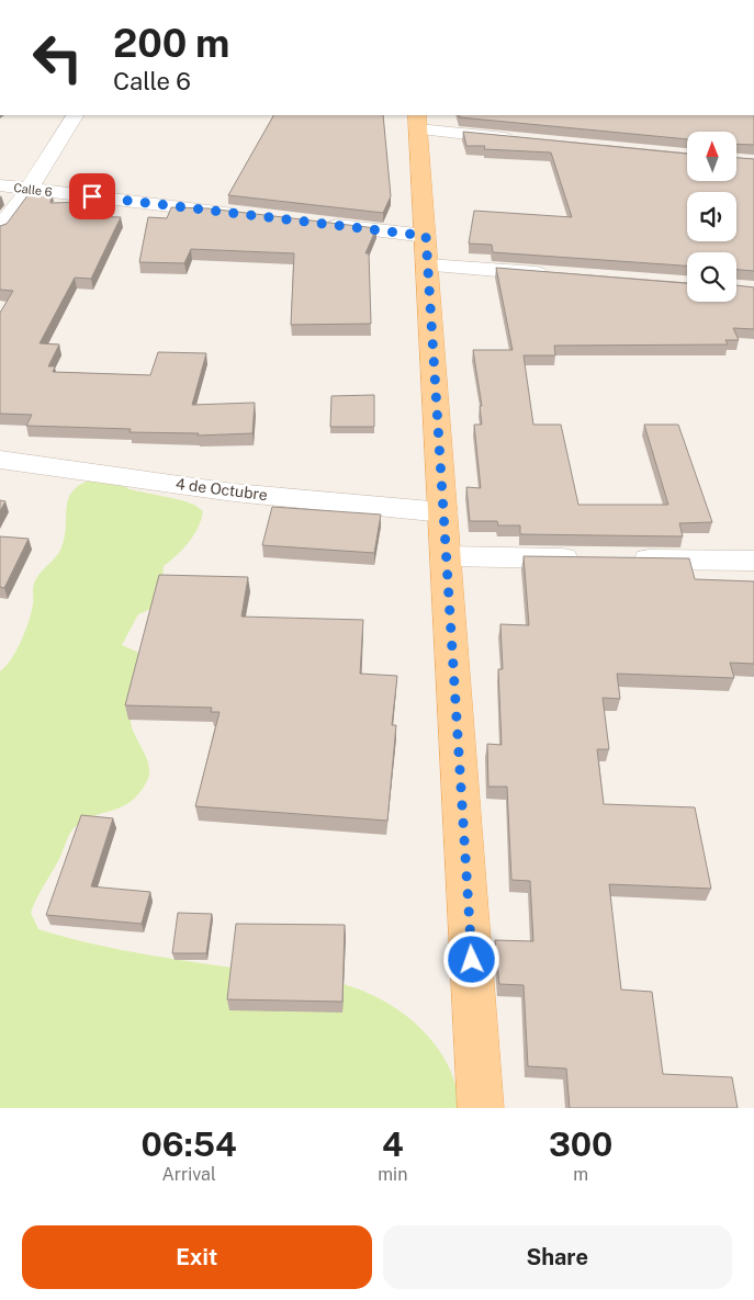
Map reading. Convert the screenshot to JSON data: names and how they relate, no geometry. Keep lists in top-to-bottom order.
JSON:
{
  "streets": {
    "street": ["Calle 6", "4 de Octubre"]
  },
  "north": "top",
  "page": {
    "turn": ["200 m", "Calle 6"],
    "eta": [
      "06:54",
      "Arrival",
      "4",
      "min",
      "300",
      "m"
    ],
    "buttons": ["Exit", "Share"]
  }
}
